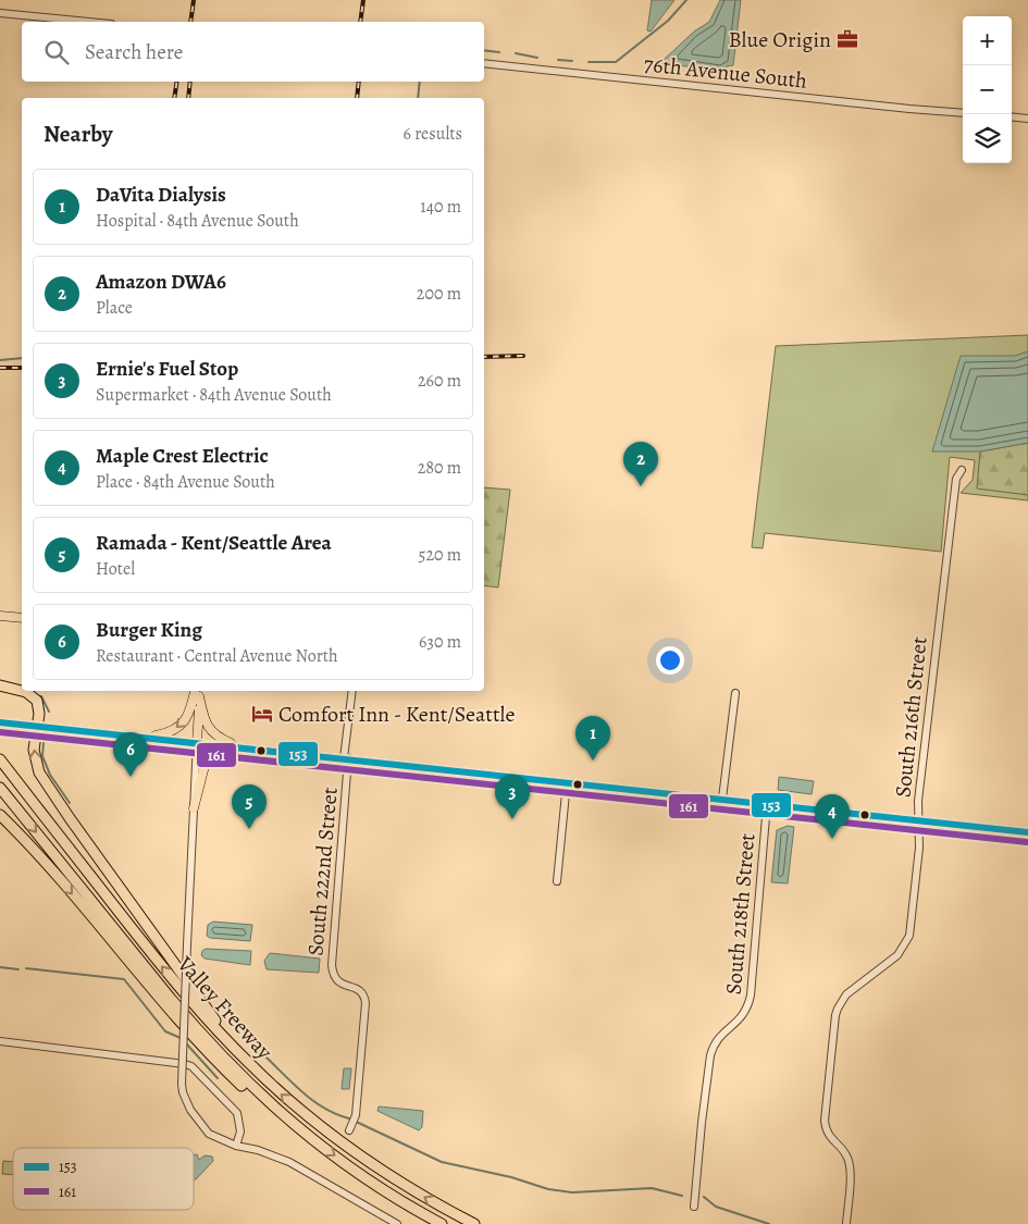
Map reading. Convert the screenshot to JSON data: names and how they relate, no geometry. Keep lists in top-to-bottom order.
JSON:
{
  "streets": {
    "highway": ["Valley Freeway"],
    "street": [
      "76th Avenue South",
      "South 216th Street",
      "South 222nd Street",
      "South 218th Street"
    ]
  },
  "places": {
    "office": ["Blue Origin"],
    "hotel": ["Comfort Inn - Kent/Seattle"]
  },
  "lines": ["transit line 153", "transit line 161"],
  "legend": ["153", "161"],
  "page": {
    "map_buttons": ["+", "−"],
    "search": "Search here",
    "heading": ["Nearby", "6 results"],
    "list": [
      {
        "mark": "1",
        "name": "DaVita Dialysis",
        "note": "Hospital · 84th Avenue South",
        "value": "140 m"
      },
      {
        "mark": "2",
        "name": "Amazon DWA6",
        "note": "Place",
        "value": "200 m"
      },
      {
        "mark": "3",
        "name": "Ernie's Fuel Stop",
        "note": "Supermarket · 84th Avenue South",
        "value": "260 m"
      },
      {
        "mark": "4",
        "name": "Maple Crest Electric",
        "note": "Place · 84th Avenue South",
        "value": "280 m"
      },
      {
        "mark": "5",
        "name": "Ramada - Kent/Seattle Area",
        "note": "Hotel",
        "value": "520 m"
      },
      {
        "mark": "6",
        "name": "Burger King",
        "note": "Restaurant · Central Avenue North",
        "value": "630 m"
      }
    ],
    "pins": [
      "2",
      "1",
      "6",
      "3",
      "5",
      "4"
    ]
  }
}
